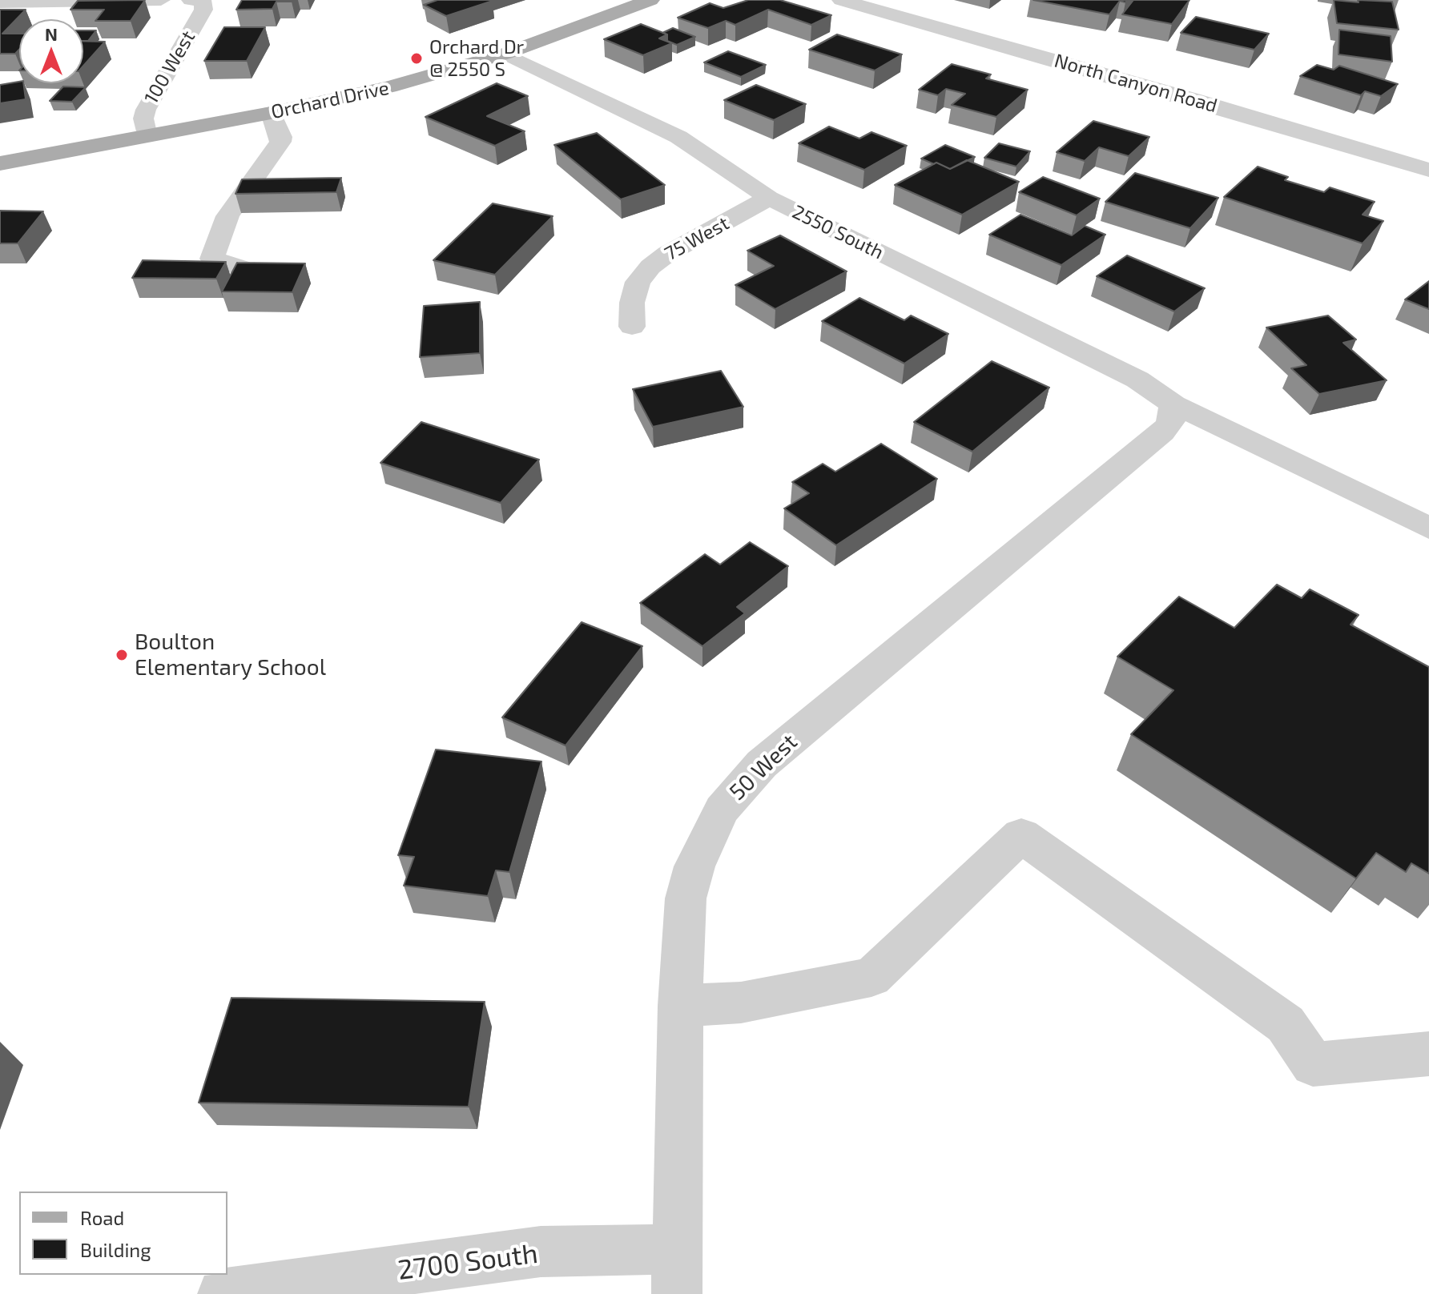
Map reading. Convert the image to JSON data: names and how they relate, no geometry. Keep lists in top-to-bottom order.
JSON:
{
  "streets": {
    "main road": ["Orchard Drive"],
    "street": [
      "100 West",
      "North Canyon Road",
      "2550 South",
      "75 West",
      "50 West",
      "2700 South"
    ]
  },
  "crossings": [
    ["100 West", "Orchard Drive"],
    ["Orchard Drive", "2550 South"],
    ["2550 South", "75 West"],
    ["2550 South", "50 West"],
    ["50 West", "2700 South"]
  ],
  "places": ["Orchard Dr @ 2550 S", "Boulton Elementary School"],
  "legend": ["Road", "Building"],
  "north": "top"
}
